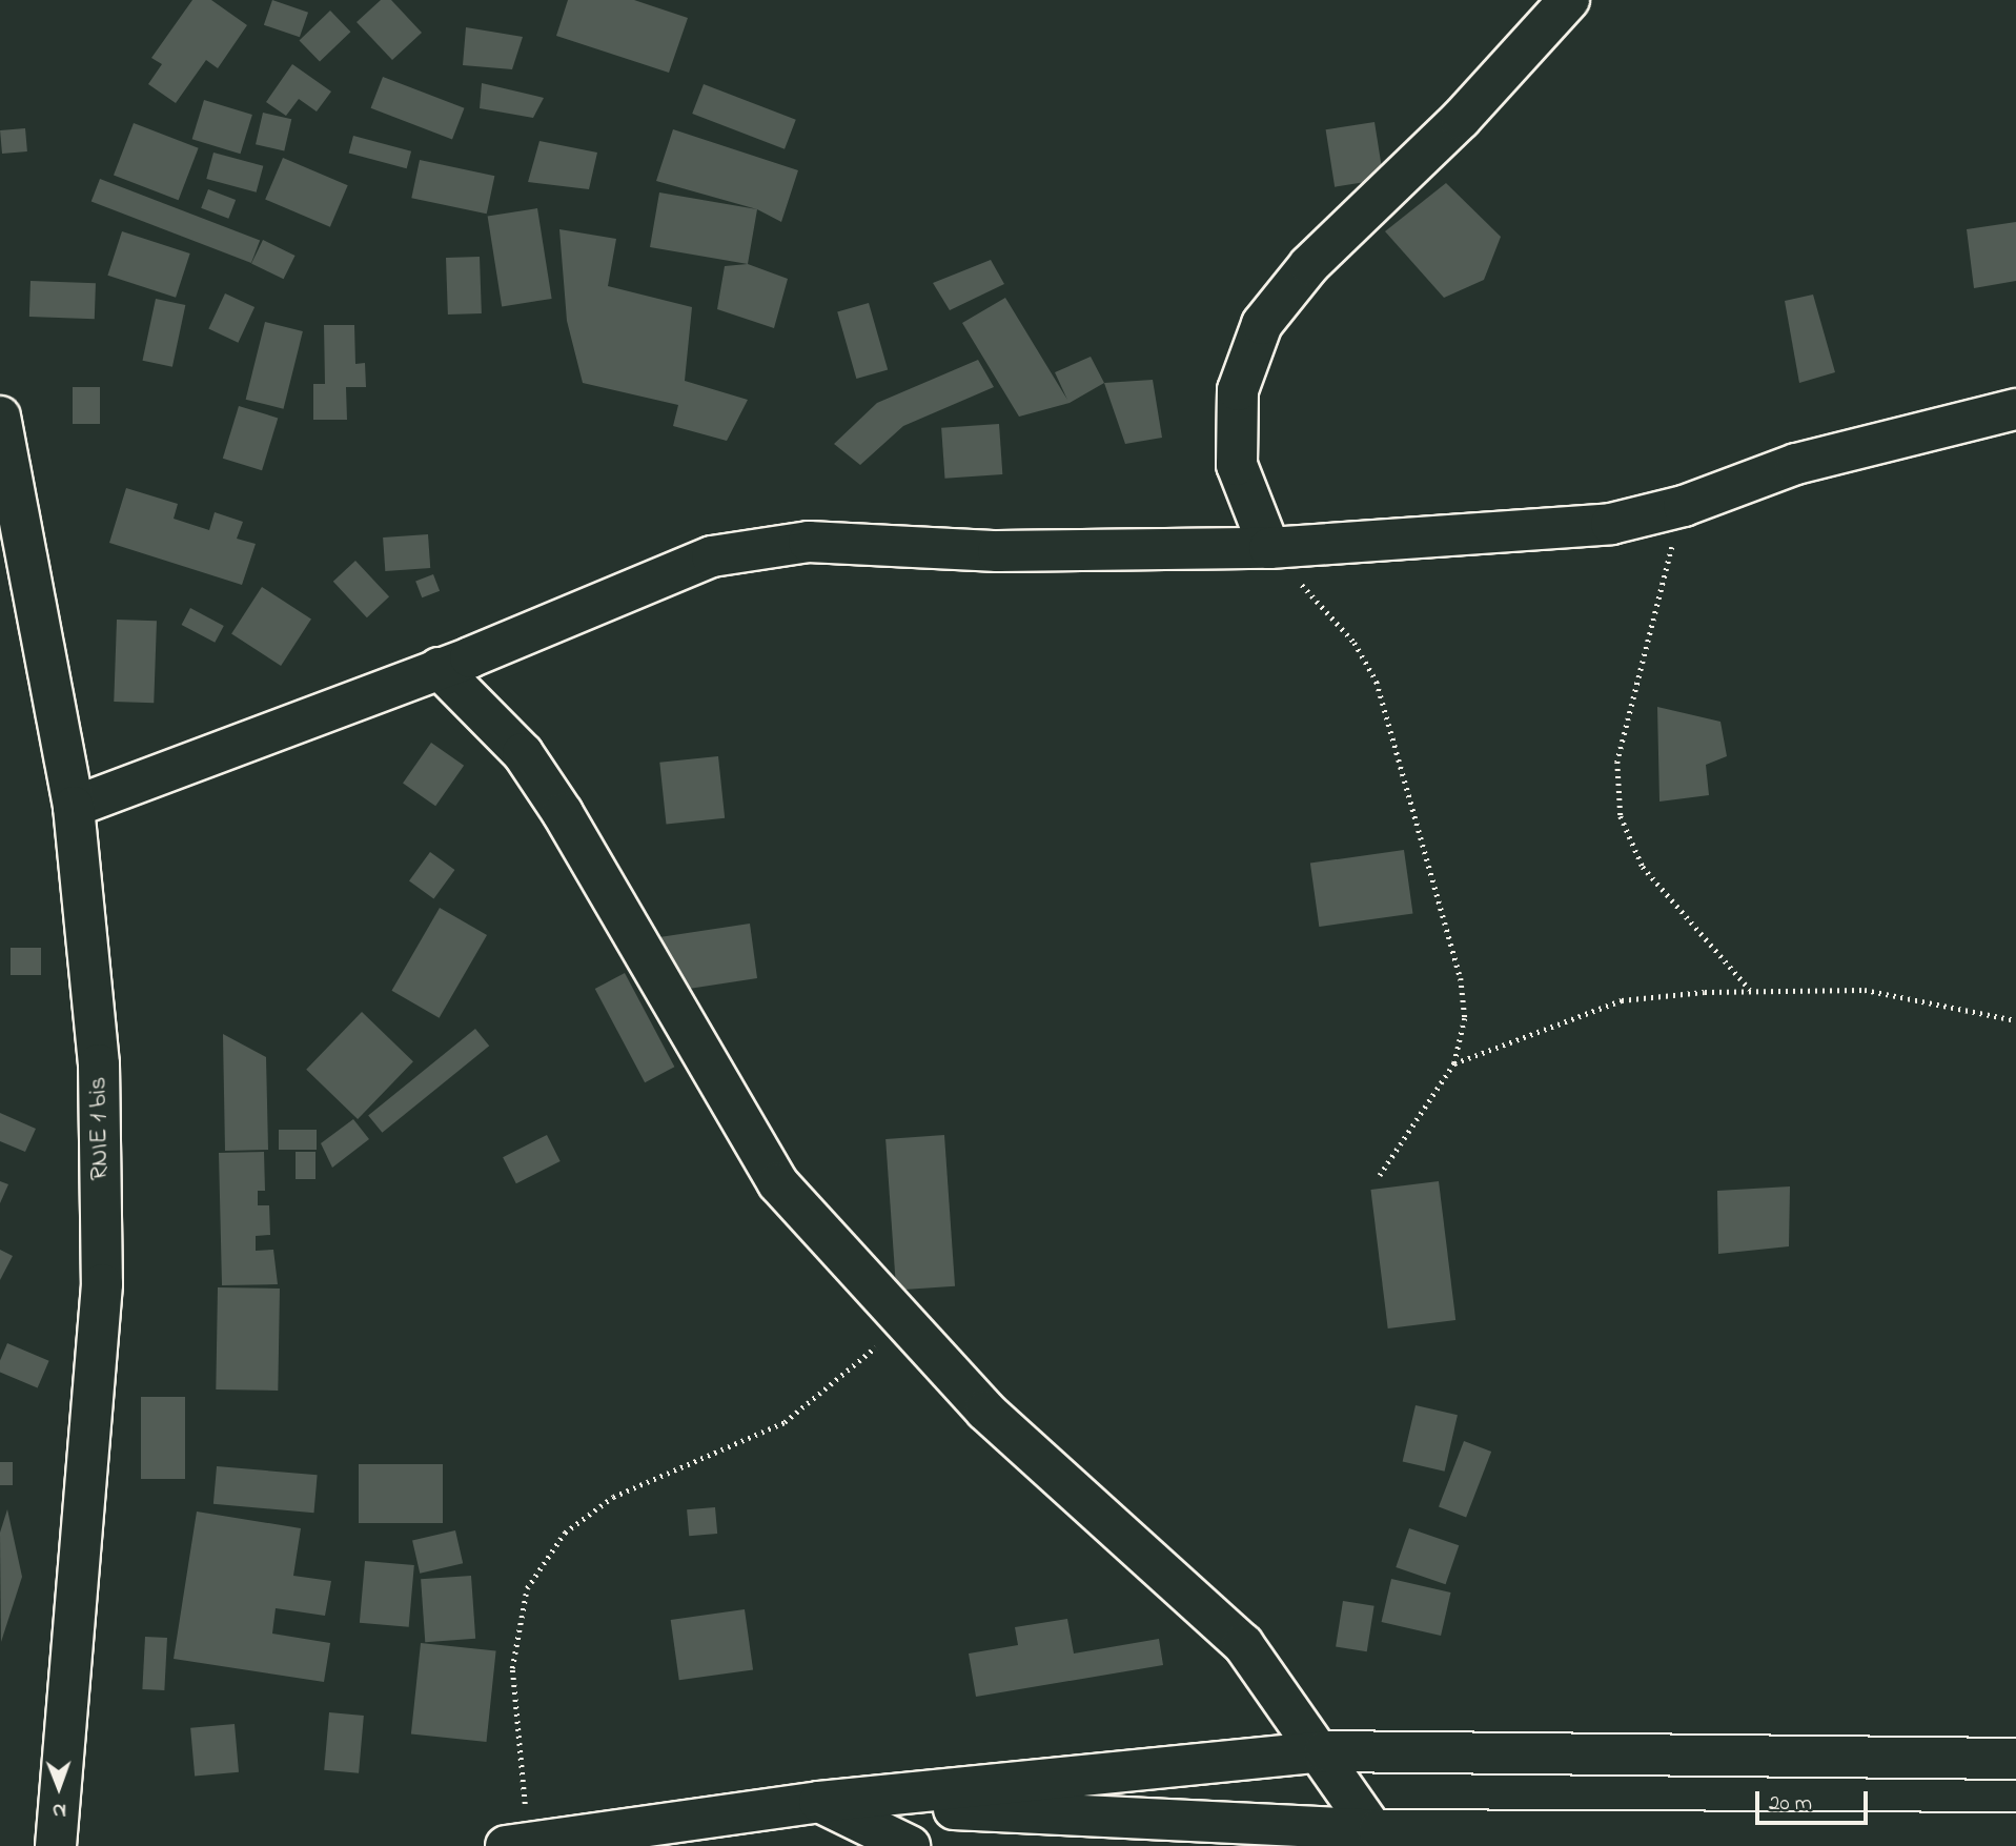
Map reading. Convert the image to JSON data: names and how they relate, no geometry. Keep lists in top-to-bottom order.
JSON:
{
  "streets": {
    "street": ["RNIE 1 bis"]
  },
  "scale_bar": "20 m",
  "north": "bottom"
}
